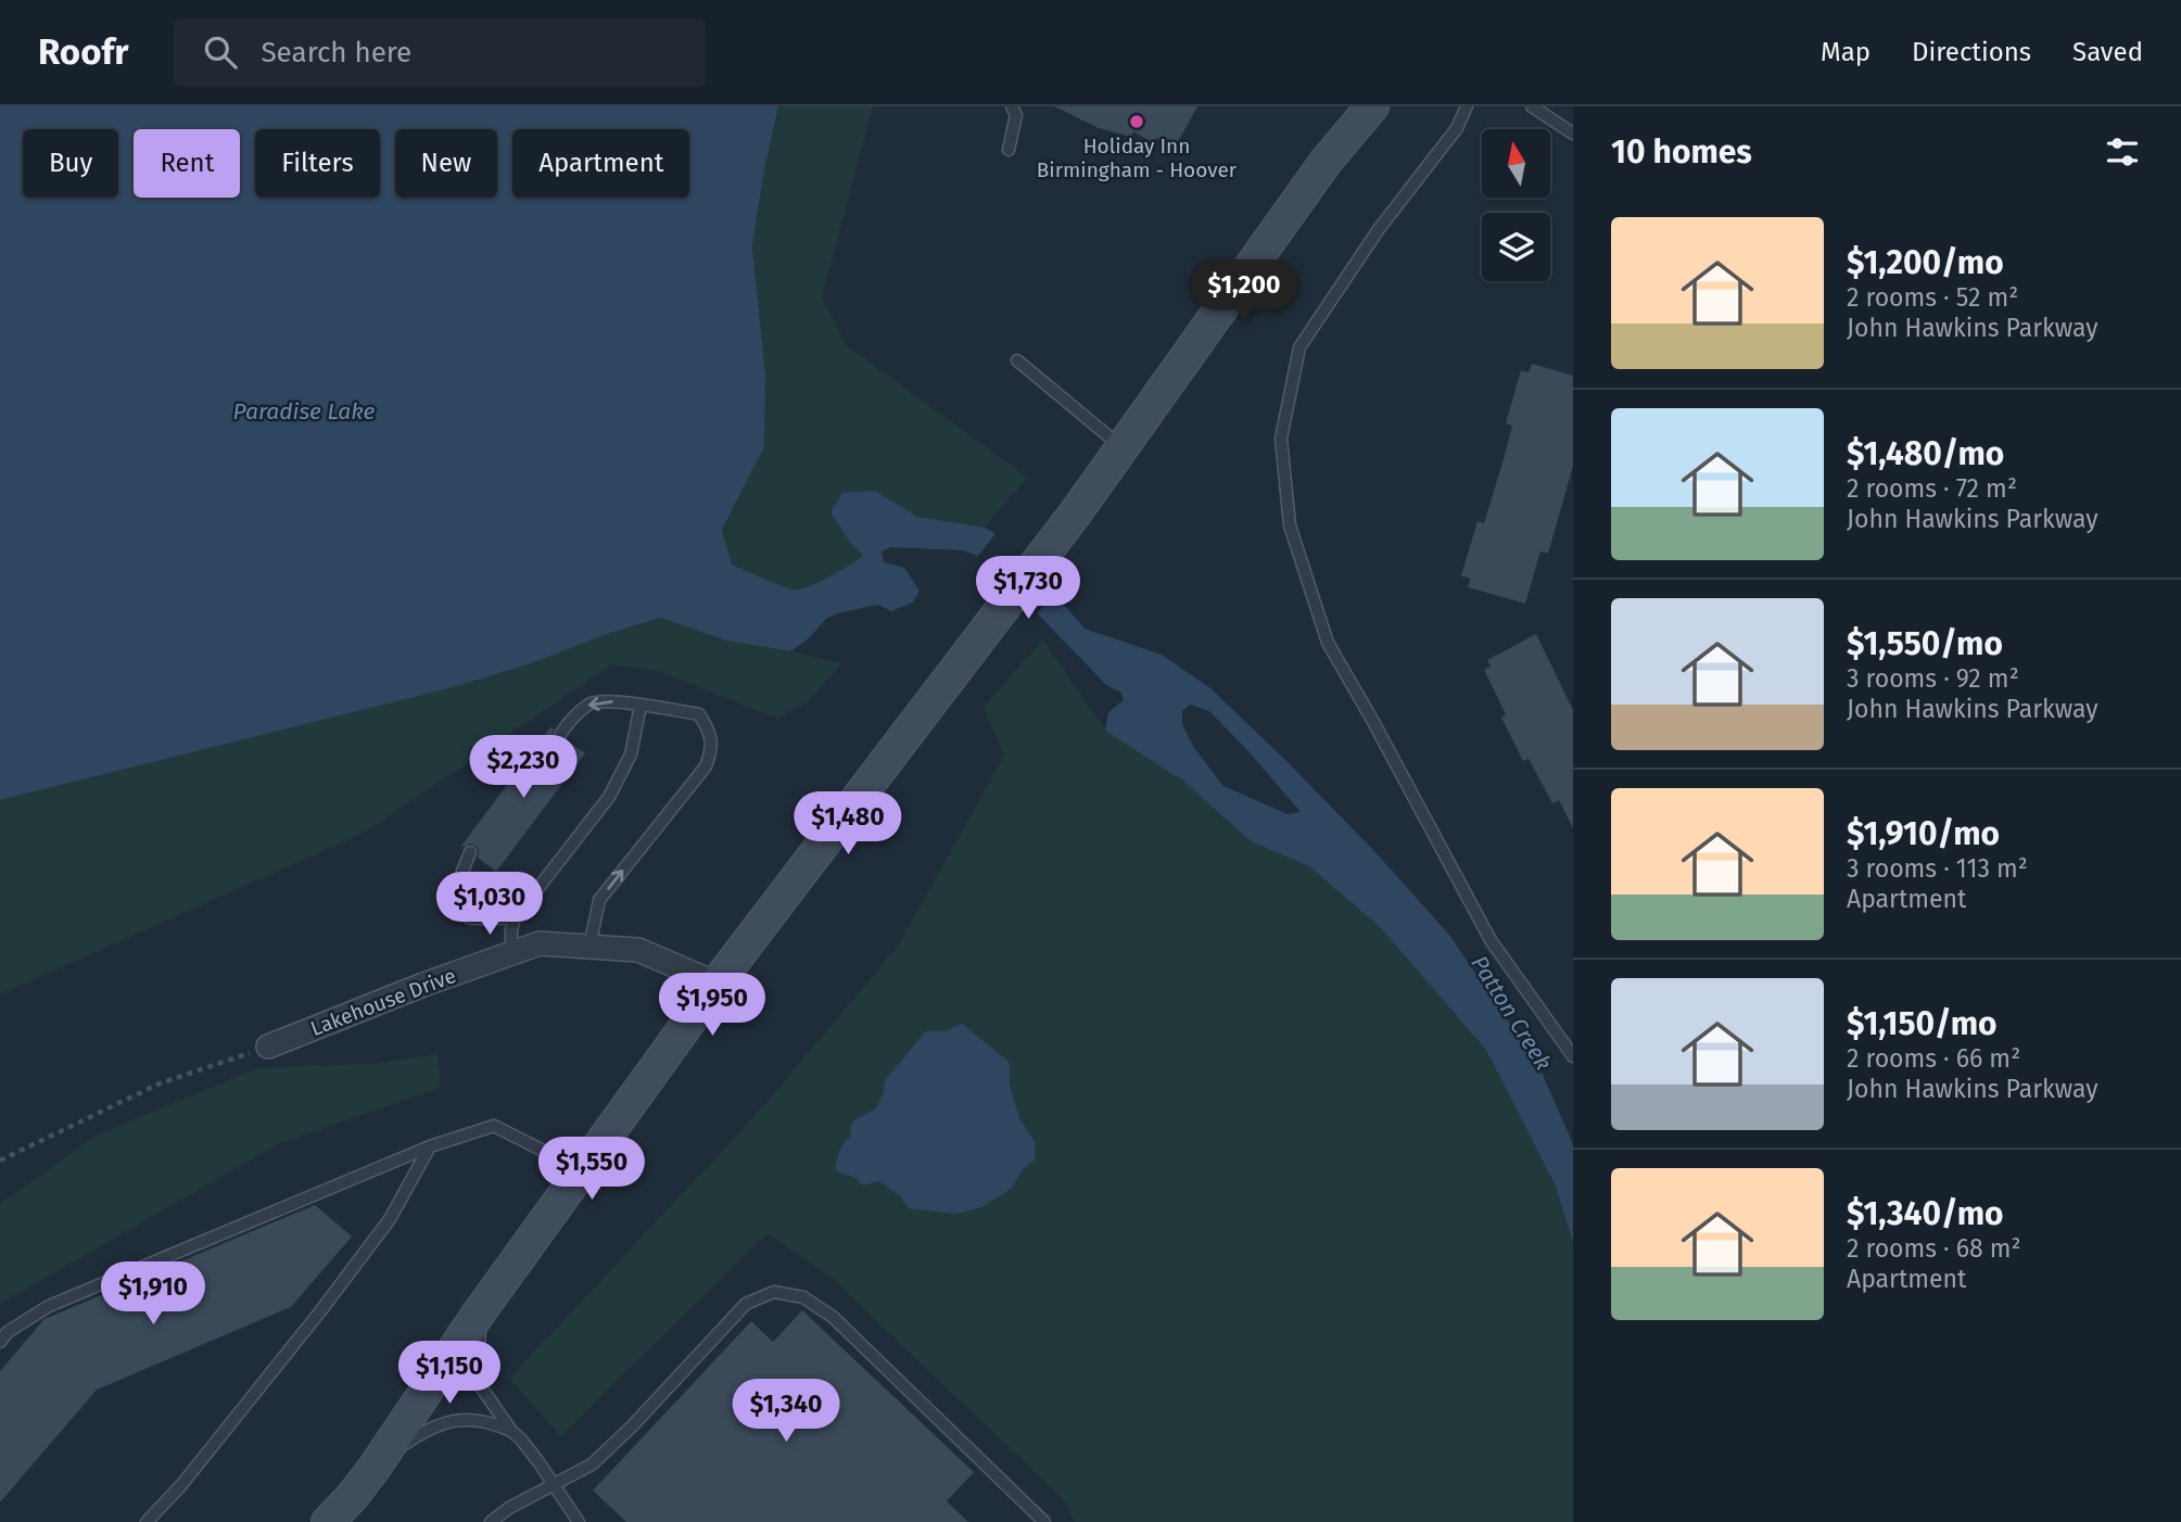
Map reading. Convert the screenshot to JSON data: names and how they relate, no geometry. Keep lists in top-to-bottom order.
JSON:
{
  "streets": {
    "street": ["Lakehouse Drive"]
  },
  "water": ["Paradise Lake", "Patton Creek"],
  "places": ["Holiday Inn Birmingham - Hoover"],
  "north": "top",
  "page": {
    "header": "Roofr",
    "search": "Search here",
    "nav": ["Map", "Directions", "Saved"],
    "heading": "10 homes",
    "chip": [
      "Buy",
      "Rent",
      "Filters",
      "New",
      "Apartment"
    ],
    "list": [
      {
        "name": "$1,200/mo",
        "note": "2 rooms · 52 m² · John Hawkins Parkway"
      },
      {
        "name": "$1,480/mo",
        "note": "2 rooms · 72 m² · John Hawkins Parkway"
      },
      {
        "name": "$1,550/mo",
        "note": "3 rooms · 92 m² · John Hawkins Parkway"
      },
      {
        "name": "$1,910/mo",
        "note": "3 rooms · 113 m² · Apartment"
      },
      {
        "name": "$1,150/mo",
        "note": "2 rooms · 66 m² · John Hawkins Parkway"
      },
      {
        "name": "$1,340/mo",
        "note": "2 rooms · 68 m² · Apartment"
      }
    ],
    "price": [
      "$1,200",
      "$1,730",
      "$2,230",
      "$1,480",
      "$1,030",
      "$1,950",
      "$1,550",
      "$1,910",
      "$1,150",
      "$1,340"
    ]
  }
}
